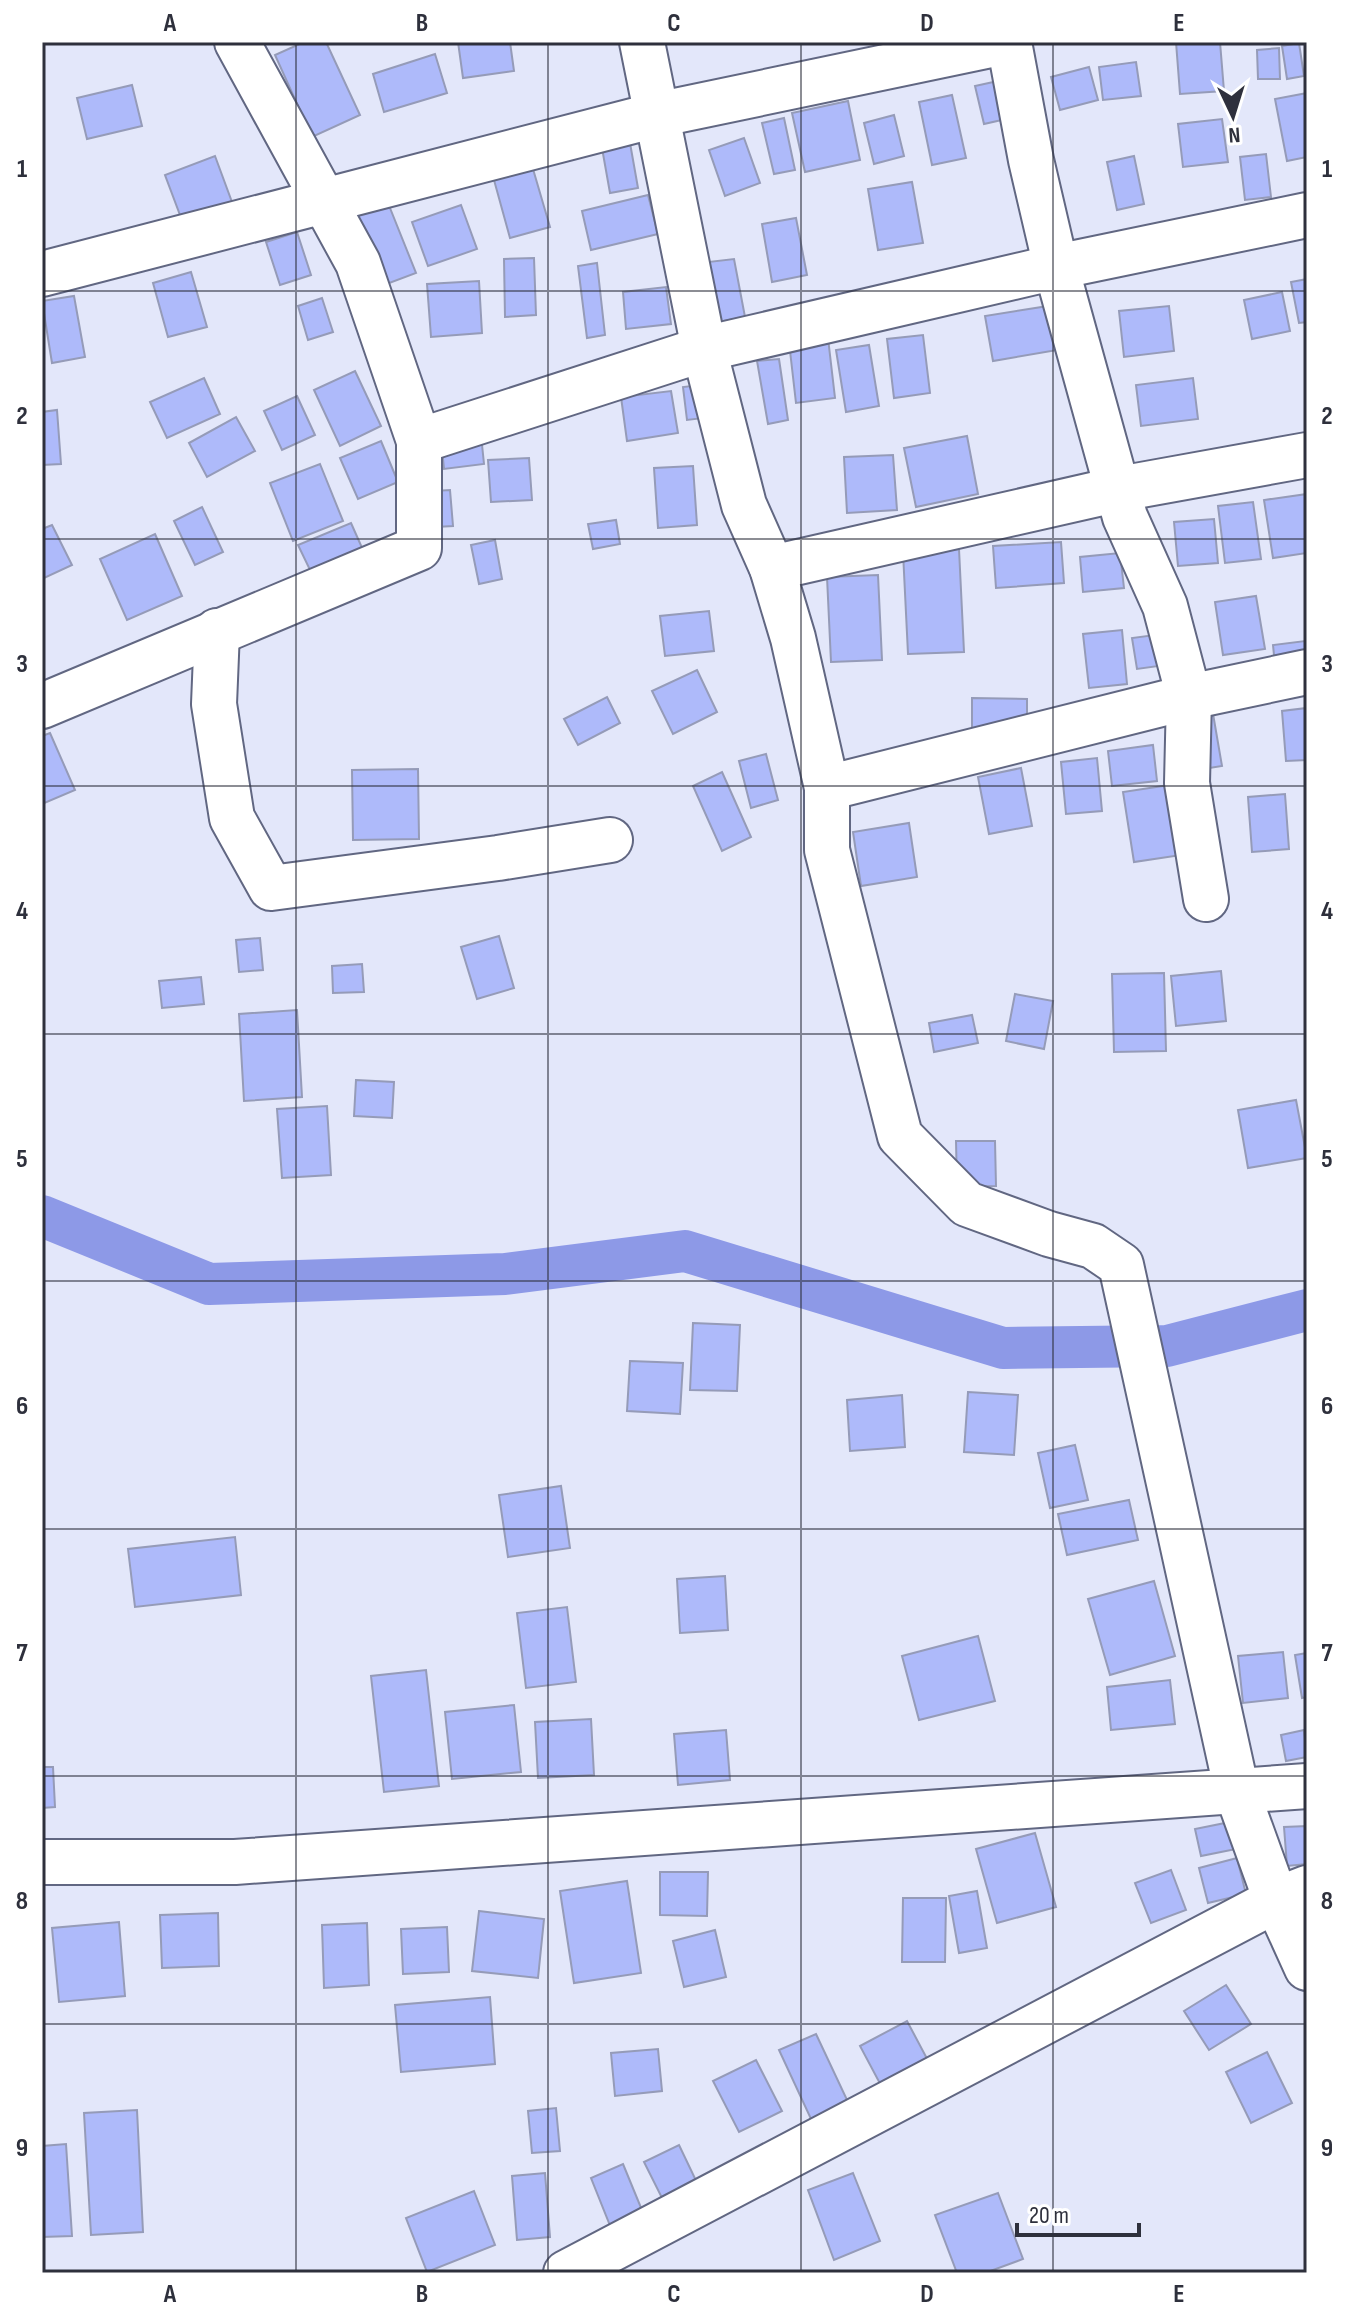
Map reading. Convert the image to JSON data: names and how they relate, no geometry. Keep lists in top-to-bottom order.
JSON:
{
  "scale_bar": "20 m",
  "north": "bottom",
  "grid": {
    "columns": [
      "A",
      "B",
      "C",
      "D",
      "E"
    ],
    "rows": [
      "1",
      "2",
      "3",
      "4",
      "5",
      "6",
      "7",
      "8",
      "9"
    ]
  }
}
